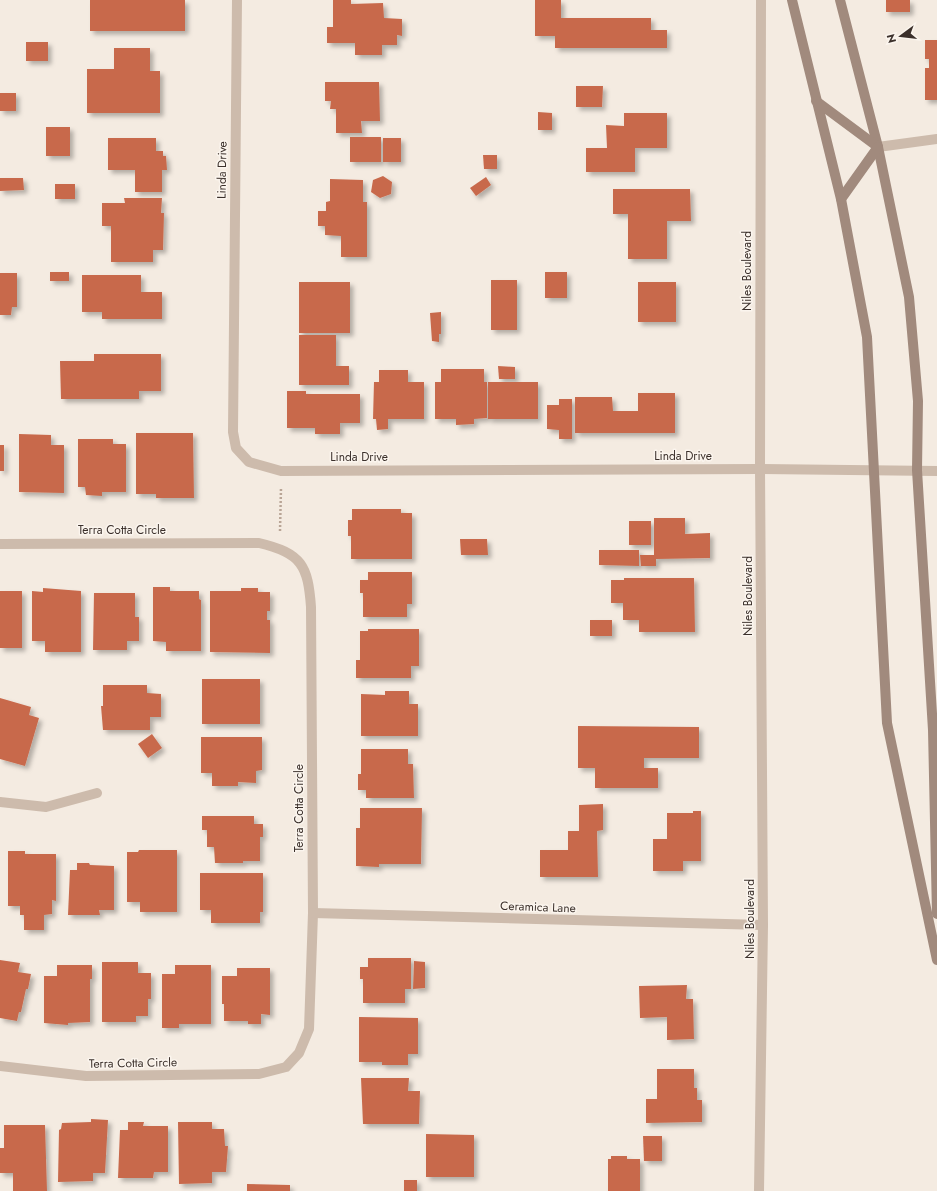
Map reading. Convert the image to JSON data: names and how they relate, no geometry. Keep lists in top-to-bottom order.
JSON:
{
  "streets": {
    "street": [
      "Linda Drive",
      "Niles Boulevard",
      "Terra Cotta Circle",
      "Ceramica Lane"
    ]
  },
  "crossings": [
    ["Linda Drive", "Niles Boulevard"],
    ["Niles Boulevard", "Ceramica Lane"],
    ["Terra Cotta Circle", "Ceramica Lane"]
  ],
  "north": "left"
}
